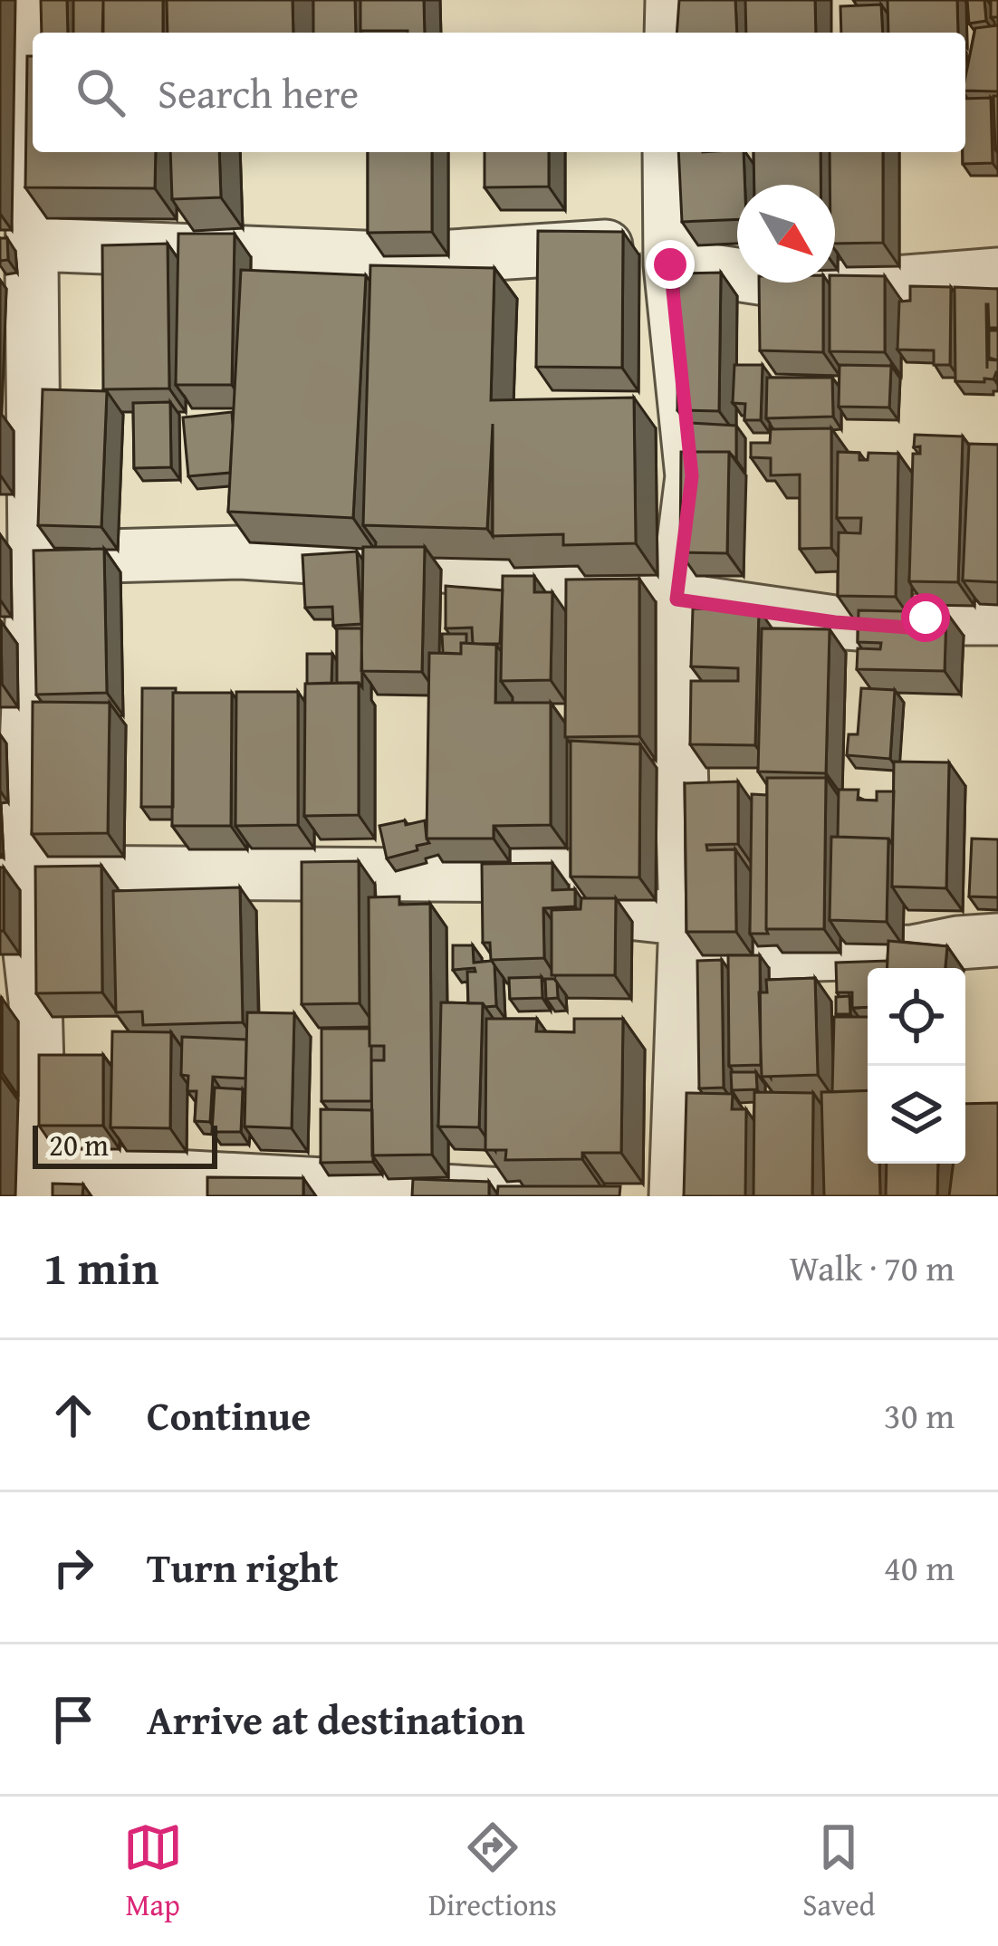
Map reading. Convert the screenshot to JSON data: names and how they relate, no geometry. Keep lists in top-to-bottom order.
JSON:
{
  "scale_bar": "20 m",
  "north": "bottom right",
  "page": {
    "search": "Search here",
    "scale": "20 m",
    "heading": ["1 min", "Walk · 70 m"],
    "list": [
      ["Continue", "30 m"],
      ["Turn right", "40 m"],
      "Arrive at destination"
    ],
    "nav": ["Map", "Directions", "Saved"]
  }
}
